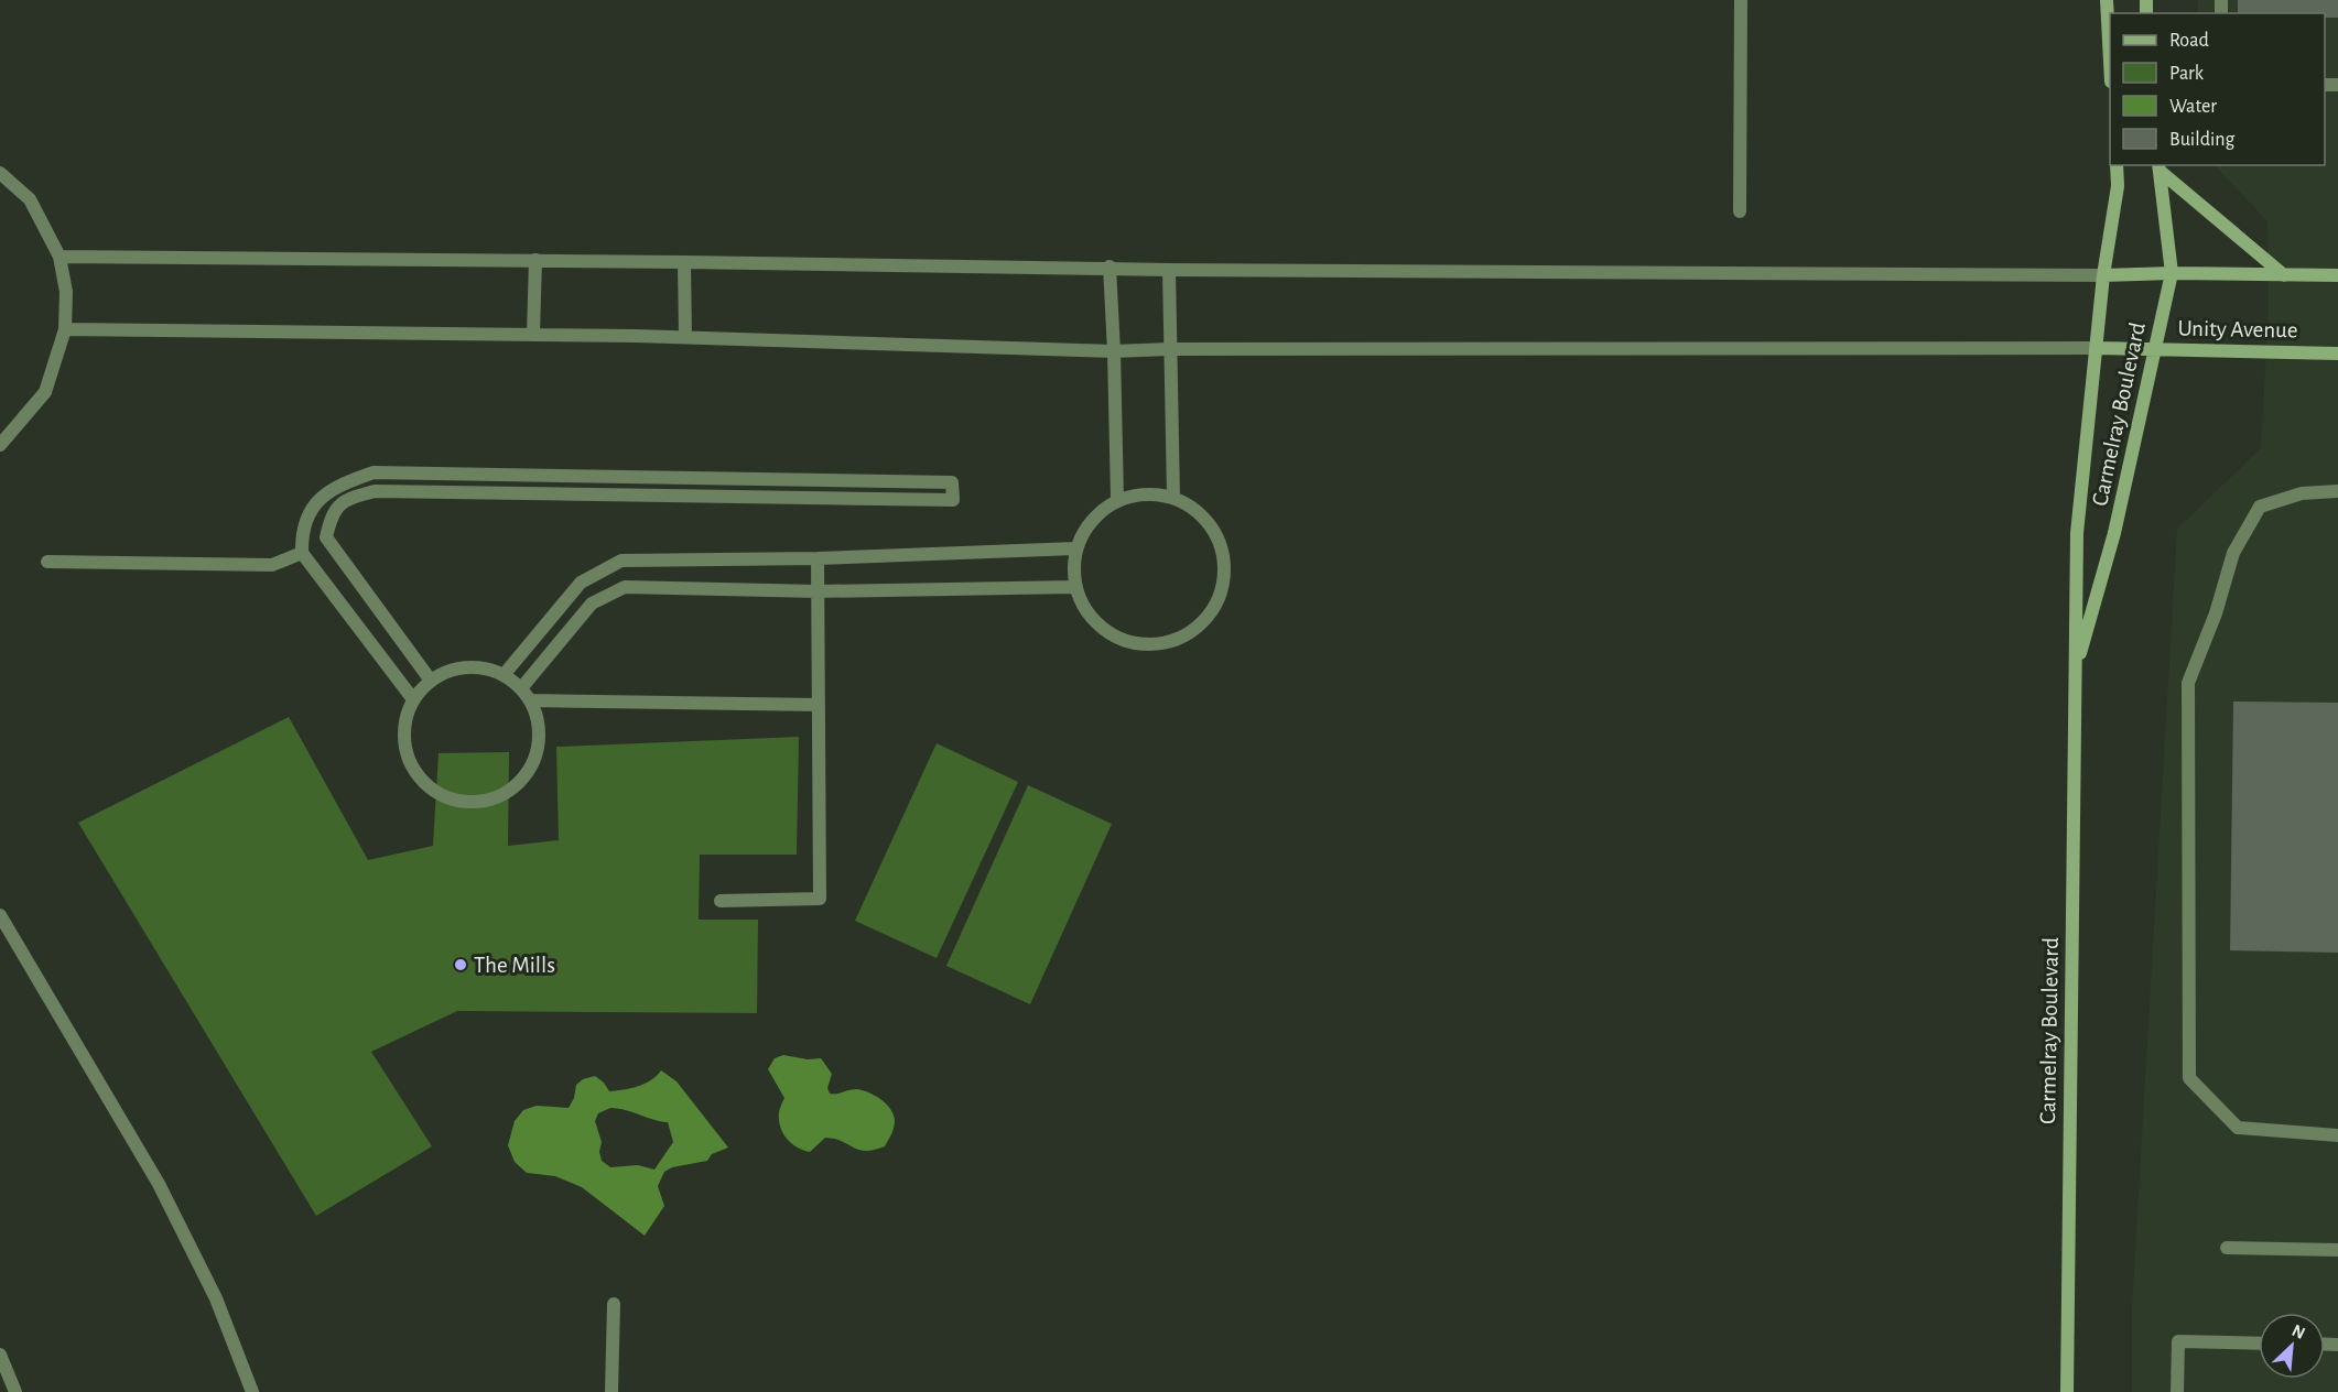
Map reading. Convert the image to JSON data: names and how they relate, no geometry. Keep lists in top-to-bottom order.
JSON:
{
  "streets": {
    "street": ["Unity Avenue", "Carmelray Boulevard"]
  },
  "crossings": [
    ["Unity Avenue", "Carmelray Boulevard"]
  ],
  "places": ["The Mills"],
  "legend": [
    "Road",
    "Park",
    "Water",
    "Building"
  ],
  "north": "top right"
}
